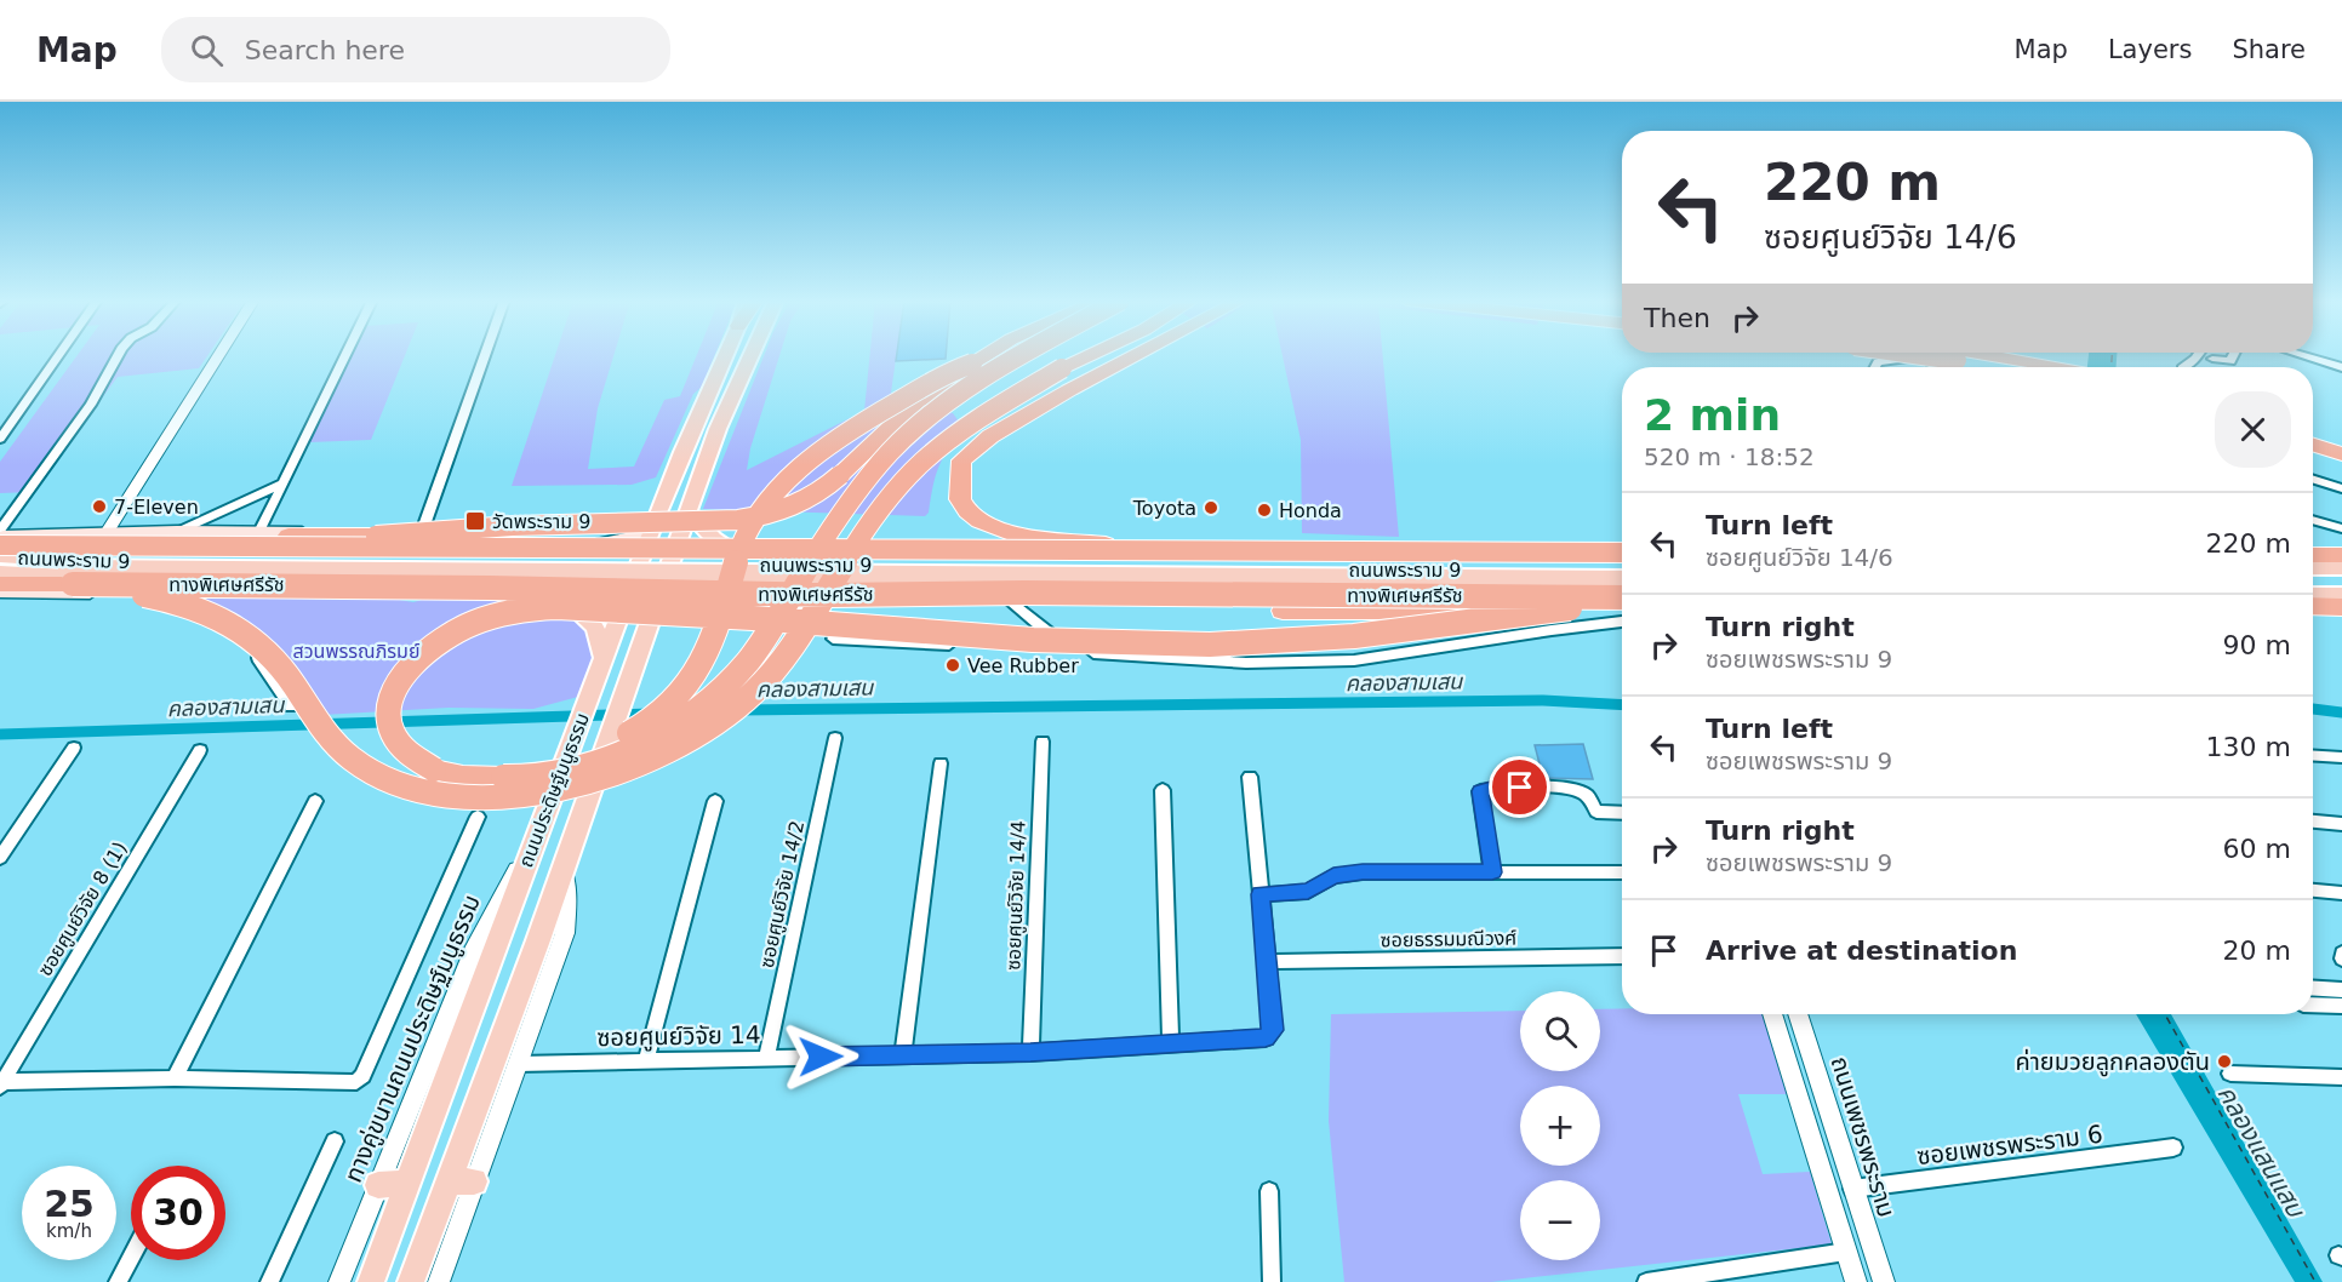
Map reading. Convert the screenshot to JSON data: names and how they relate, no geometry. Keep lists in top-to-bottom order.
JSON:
{
  "streets": {
    "highway": ["ทางพิเศษศรีรัช"],
    "main road": ["ถนนพระราม 9", "ถนนประดิษฐ์มนูธรรม"],
    "street": [
      "ซอยศูนย์วิจัย 14/2",
      "ซอยศูนย์วิจัย 14/4",
      "ซอยศูนย์วิจัย 8 (1)",
      "ซอยธรรมมณีวงศ์",
      "ซอยศูนย์วิจัย 14",
      "ทางคู่ขนานถนนประดิษฐ์มนูธรรม",
      "ถนนเพชรพระราม",
      "ซอยเพชรพระราม 6"
    ]
  },
  "crossings": [
    ["ถนนพระราม 9", "ทางพิเศษศรีรัช"],
    ["ถนนพระราม 9", "ถนนประดิษฐ์มนูธรรม"],
    ["ถนนประดิษฐ์มนูธรรม", "ทางคู่ขนานถนนประดิษฐ์มนูธรรม"],
    ["ซอยศูนย์วิจัย 14/2", "ซอยศูนย์วิจัย 14"],
    ["ซอยศูนย์วิจัย 14/4", "ซอยศูนย์วิจัย 14"],
    ["ซอยธรรมมณีวงศ์", "ซอยศูนย์วิจัย 14"],
    ["ถนนเพชรพระราม", "ซอยเพชรพระราม 6"]
  ],
  "water": ["คลองสามเสน", "คลองแสนแสบ"],
  "parks": ["สวนพรรณภิรมย์"],
  "places": {
    "other": [
      "7-Eleven",
      "Toyota",
      "Honda",
      "Vee Rubber",
      "ค่ายมวยลูกคลองตัน"
    ],
    "transit": ["วัดพระราม 9"]
  },
  "page": {
    "header": "Map",
    "search": "Search here",
    "nav": ["Map", "Layers", "Share"],
    "turn": ["220 m", "ซอยศูนย์วิจัย 14/6"],
    "then": "Then",
    "heading": ["2 min", "520 m · 18:52"],
    "list": [
      {
        "name": "Turn left",
        "note": "ซอยศูนย์วิจัย 14/6",
        "value": "220 m"
      },
      {
        "name": "Turn right",
        "note": "ซอยเพชรพระราม 9",
        "value": "90 m"
      },
      {
        "name": "Turn left",
        "note": "ซอยเพชรพระราม 9",
        "value": "130 m"
      },
      {
        "name": "Turn right",
        "note": "ซอยเพชรพระราม 9",
        "value": "60 m"
      },
      {
        "name": "Arrive at destination",
        "value": "20 m"
      }
    ],
    "map_buttons": ["+", "−"],
    "speed": "25 km/h",
    "limit": "30"
  }
}
